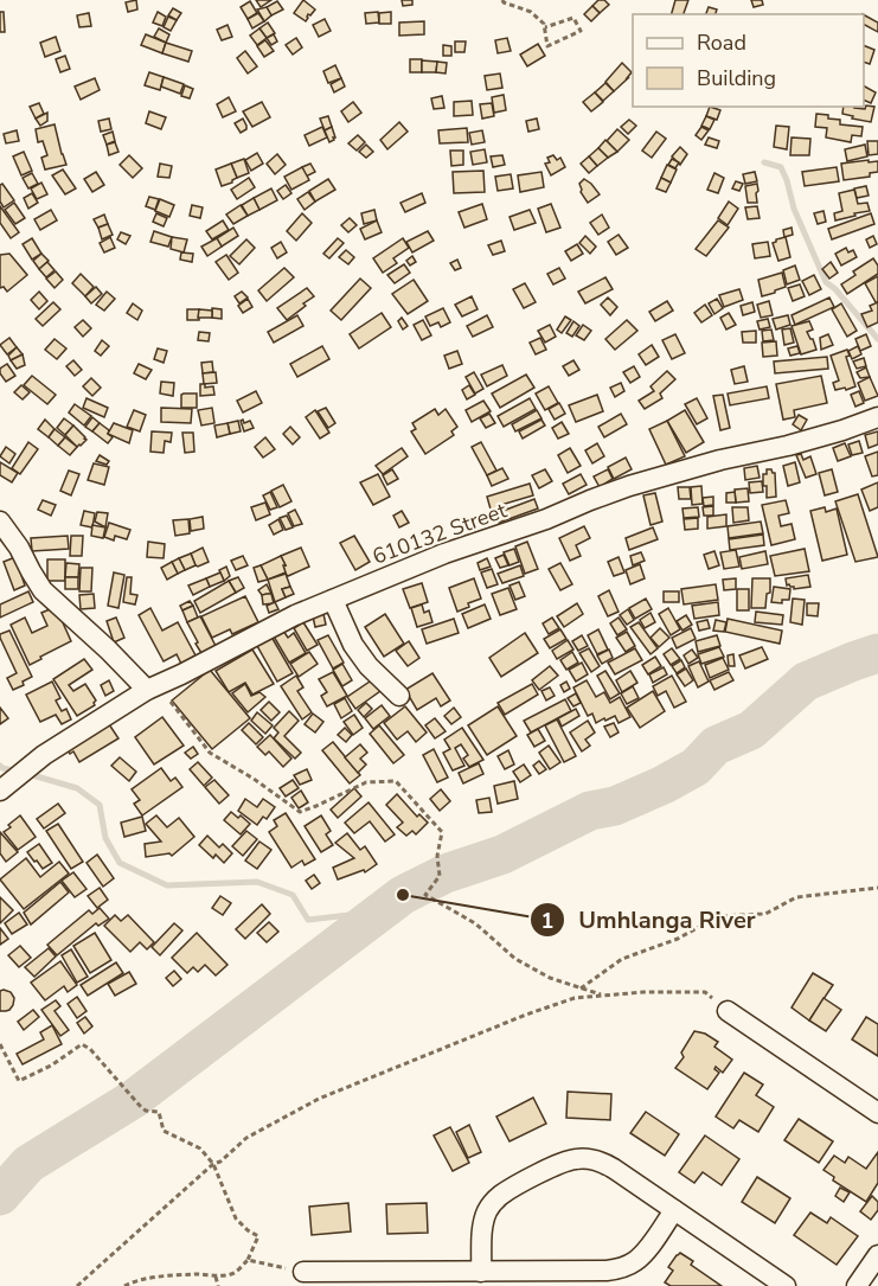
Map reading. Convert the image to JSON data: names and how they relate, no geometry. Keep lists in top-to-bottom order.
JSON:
{
  "streets": {
    "street": ["610132 Street"]
  },
  "places": ["Umhlanga River"],
  "legend": ["Road", "Building"]
}
